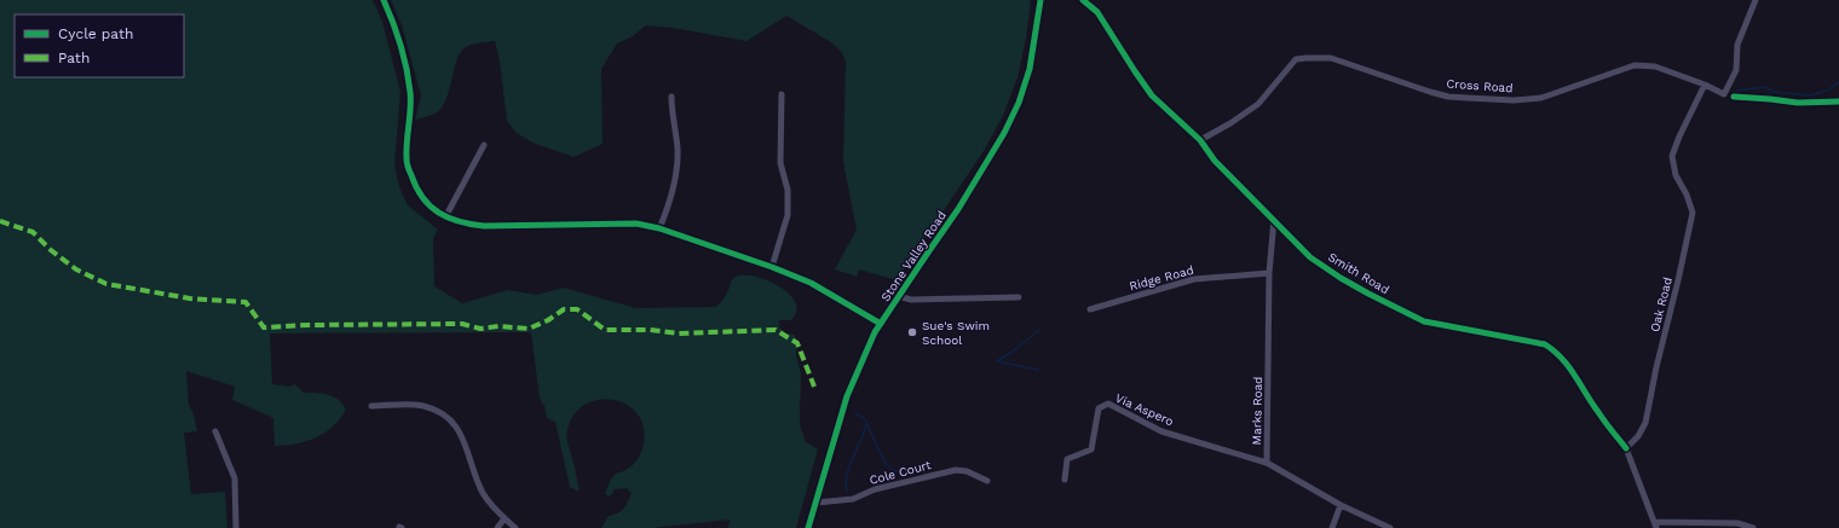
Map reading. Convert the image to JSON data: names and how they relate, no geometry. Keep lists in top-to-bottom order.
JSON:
{
  "streets": {
    "street": [
      "Cross Road",
      "Stone Valley Road",
      "Smith Road",
      "Ridge Road",
      "Oak Road",
      "Via Aspero",
      "Marks Road",
      "Cole Court"
    ]
  },
  "crossings": [
    ["Cross Road", "Smith Road"],
    ["Cross Road", "Oak Road"],
    ["Stone Valley Road", "Cole Court"],
    ["Smith Road", "Oak Road"],
    ["Smith Road", "Marks Road"],
    ["Ridge Road", "Marks Road"],
    ["Via Aspero", "Marks Road"]
  ],
  "places": ["Sue's Swim School"],
  "legend": ["Cycle path", "Path"]
}
